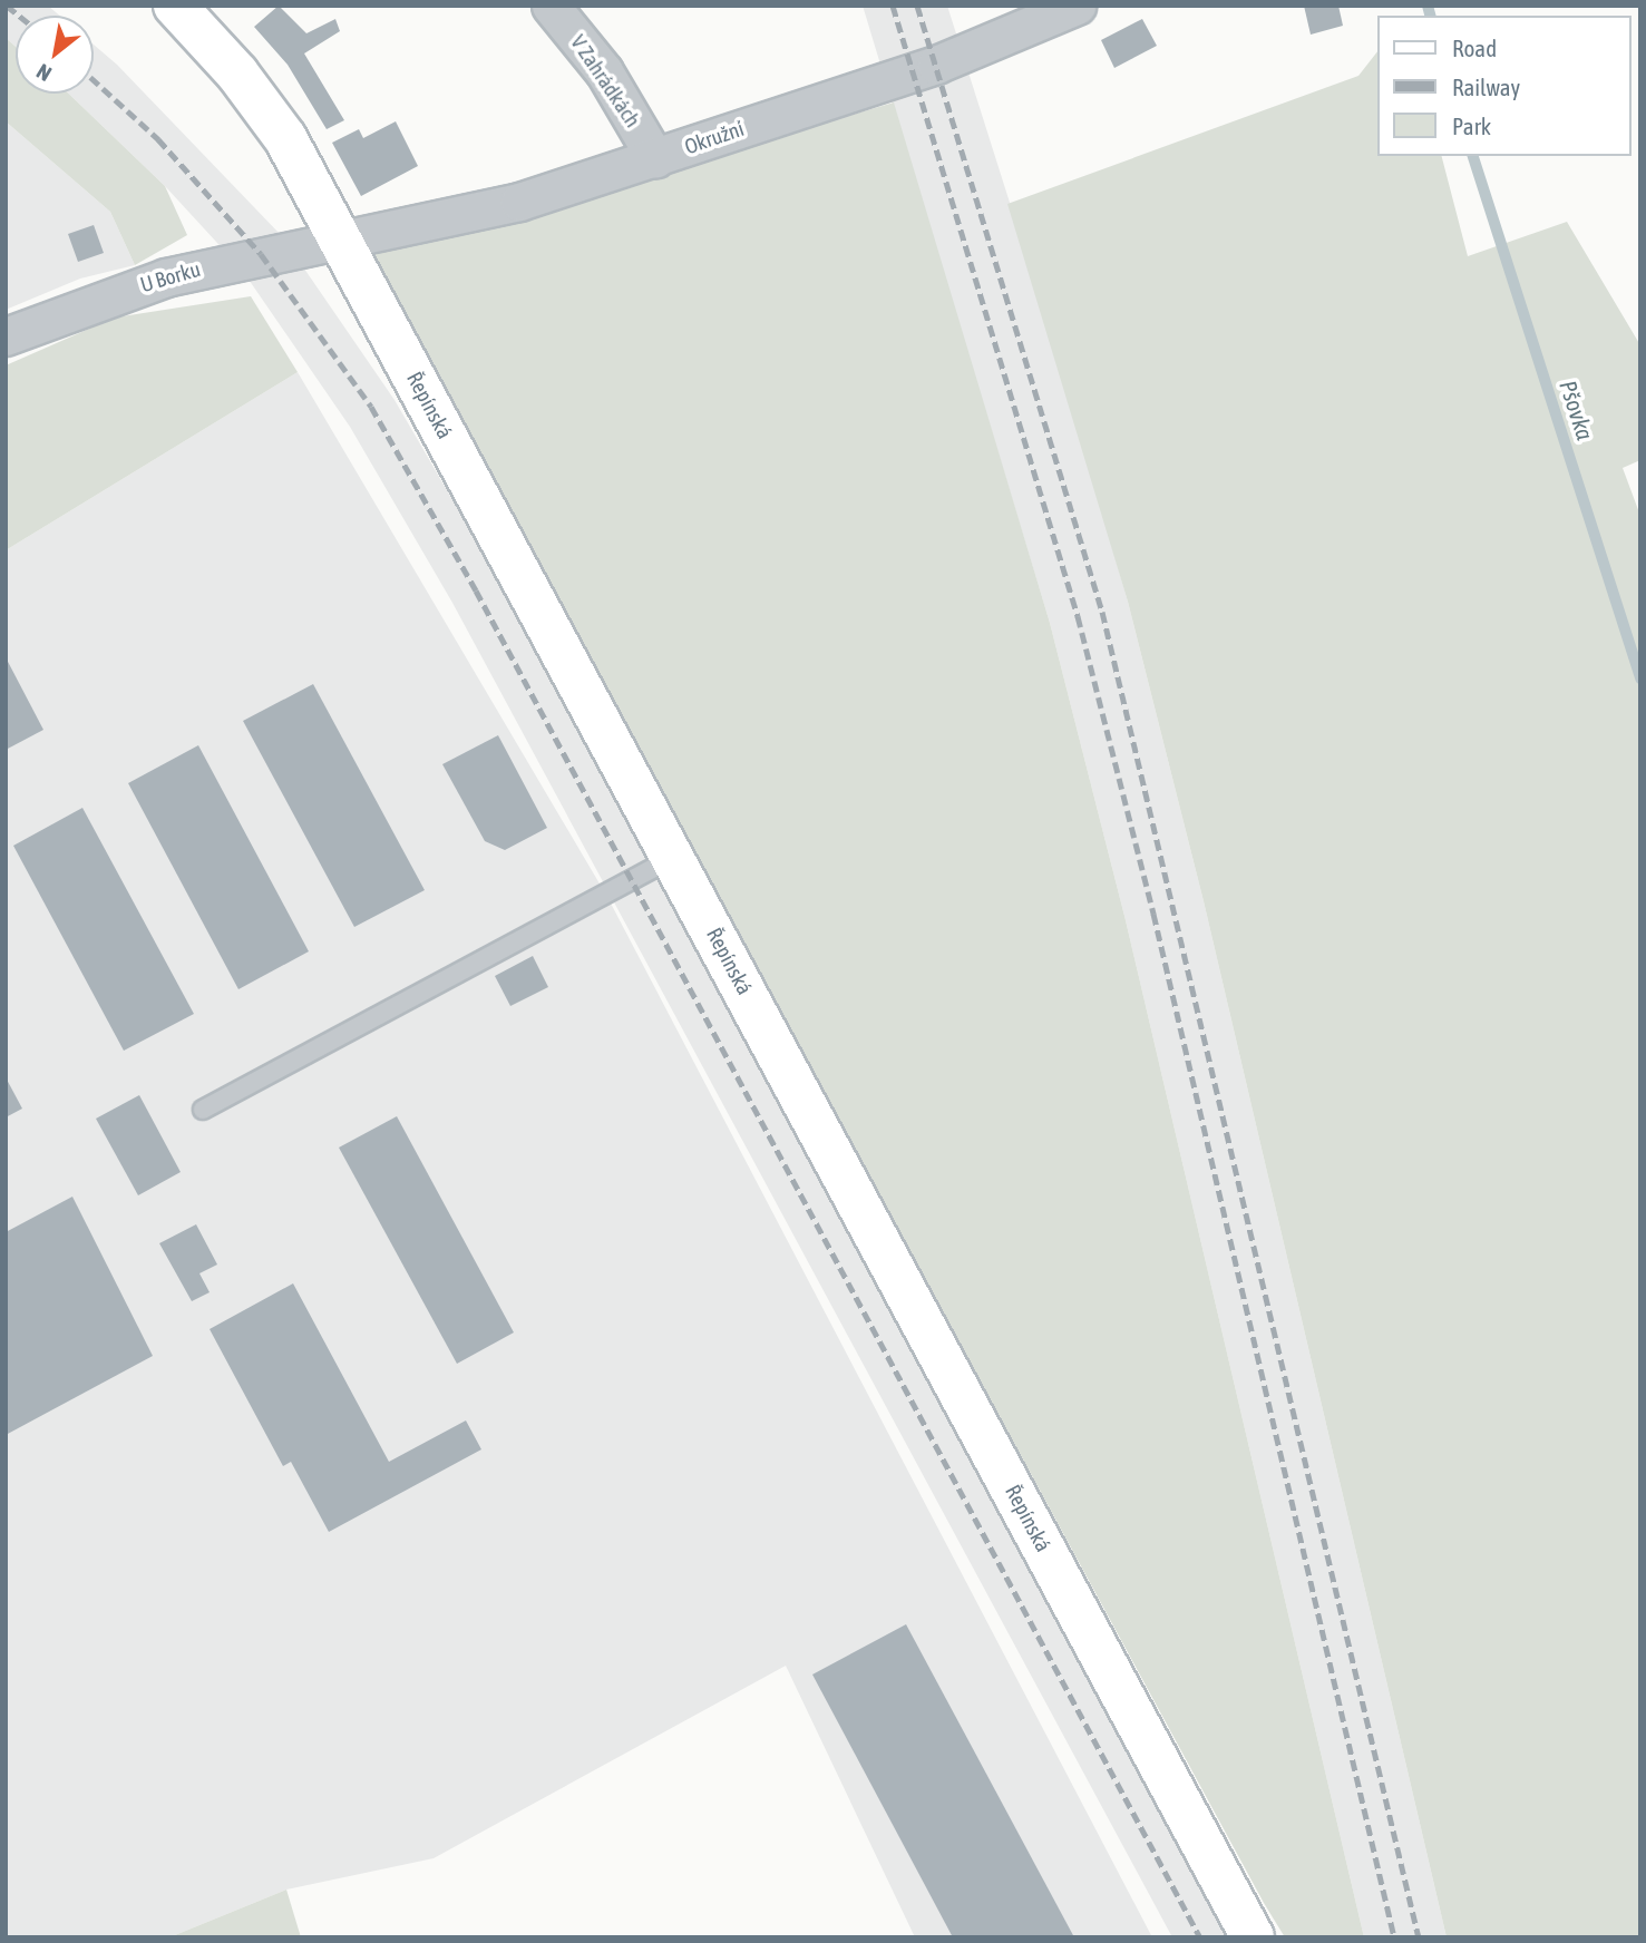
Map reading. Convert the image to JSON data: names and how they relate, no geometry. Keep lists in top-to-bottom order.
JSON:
{
  "streets": {
    "street": [
      "V Zahrádkách",
      "Okružní",
      "U Borku",
      "Řepínská"
    ]
  },
  "crossings": [
    ["V Zahrádkách", "Okružní"],
    ["Okružní", "U Borku"],
    ["Okružní", "Řepínská"],
    ["U Borku", "Řepínská"]
  ],
  "water": ["Pšovka"],
  "legend": ["Road", "Railway", "Park"],
  "north": "bottom left"
}
